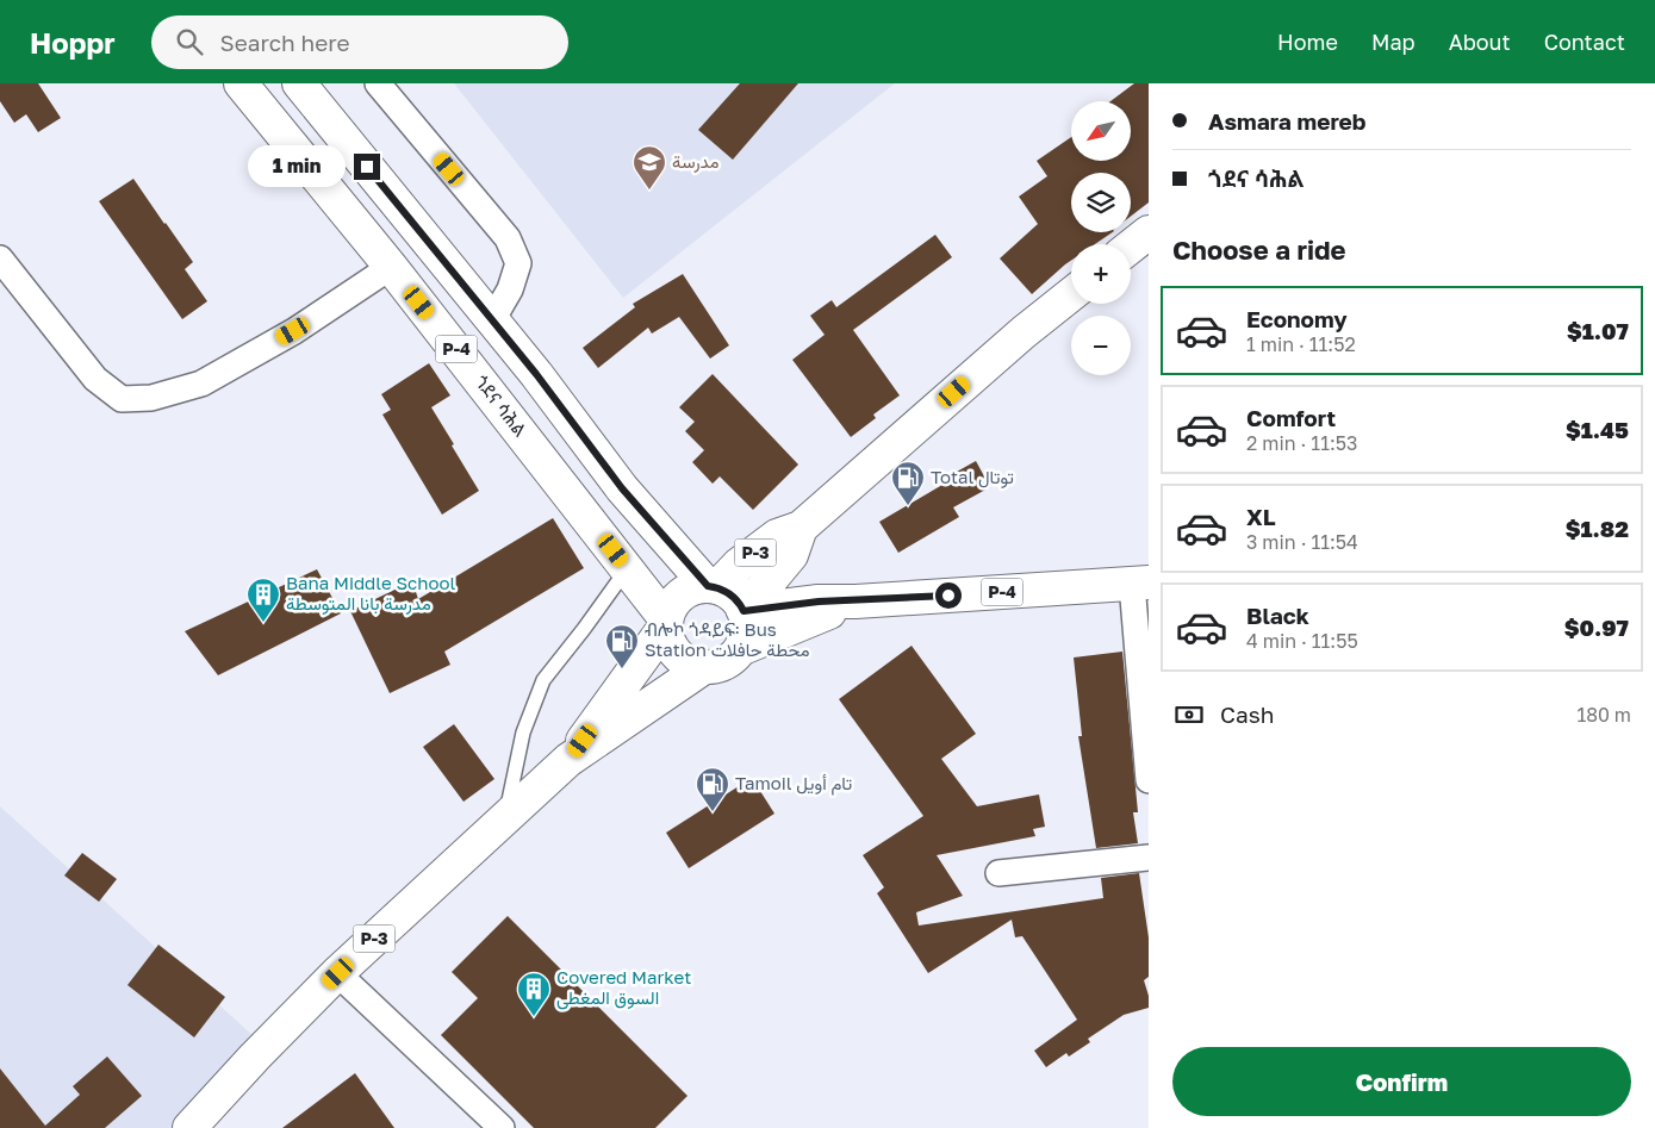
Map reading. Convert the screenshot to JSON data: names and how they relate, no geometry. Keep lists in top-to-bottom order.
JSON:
{
  "streets": {
    "main road": ["P-4", "ጎደና ሳሕል", "P-3"]
  },
  "crossings": [
    ["P-4", "ጎደና ሳሕል"],
    ["P-4", "P-3"],
    ["ጎደና ሳሕል", "P-3"]
  ],
  "places": {
    "school or university": ["مدرسة"],
    "fuel station": ["Total توتال", "ብሎኮ ጎዳይፍ፡ Bus Station محطة حافلات", "Tamoil تام أويل"],
    "building": ["Bana Middle School مدرسة بانا المتوسطة", "Covered Market السوق المغطى"]
  },
  "north": "bottom left",
  "page": {
    "header": "Hoppr",
    "search": "Search here",
    "nav": [
      "Home",
      "Map",
      "About",
      "Contact"
    ],
    "banner": ["Asmara mereb", "ጎደና ሳሕል"],
    "map_buttons": ["+", "−"],
    "bubble": "1 min",
    "heading": "Choose a ride",
    "list": [
      {
        "name": "Economy",
        "note": "1 min · 11:52",
        "value": "$1.07"
      },
      {
        "name": "Comfort",
        "note": "2 min · 11:53",
        "value": "$1.45"
      },
      {
        "name": "XL",
        "note": "3 min · 11:54",
        "value": "$1.82"
      },
      {
        "name": "Black",
        "note": "4 min · 11:55",
        "value": "$0.97"
      }
    ],
    "pay": ["Cash", "180 m"],
    "buttons": "Confirm"
  }
}
